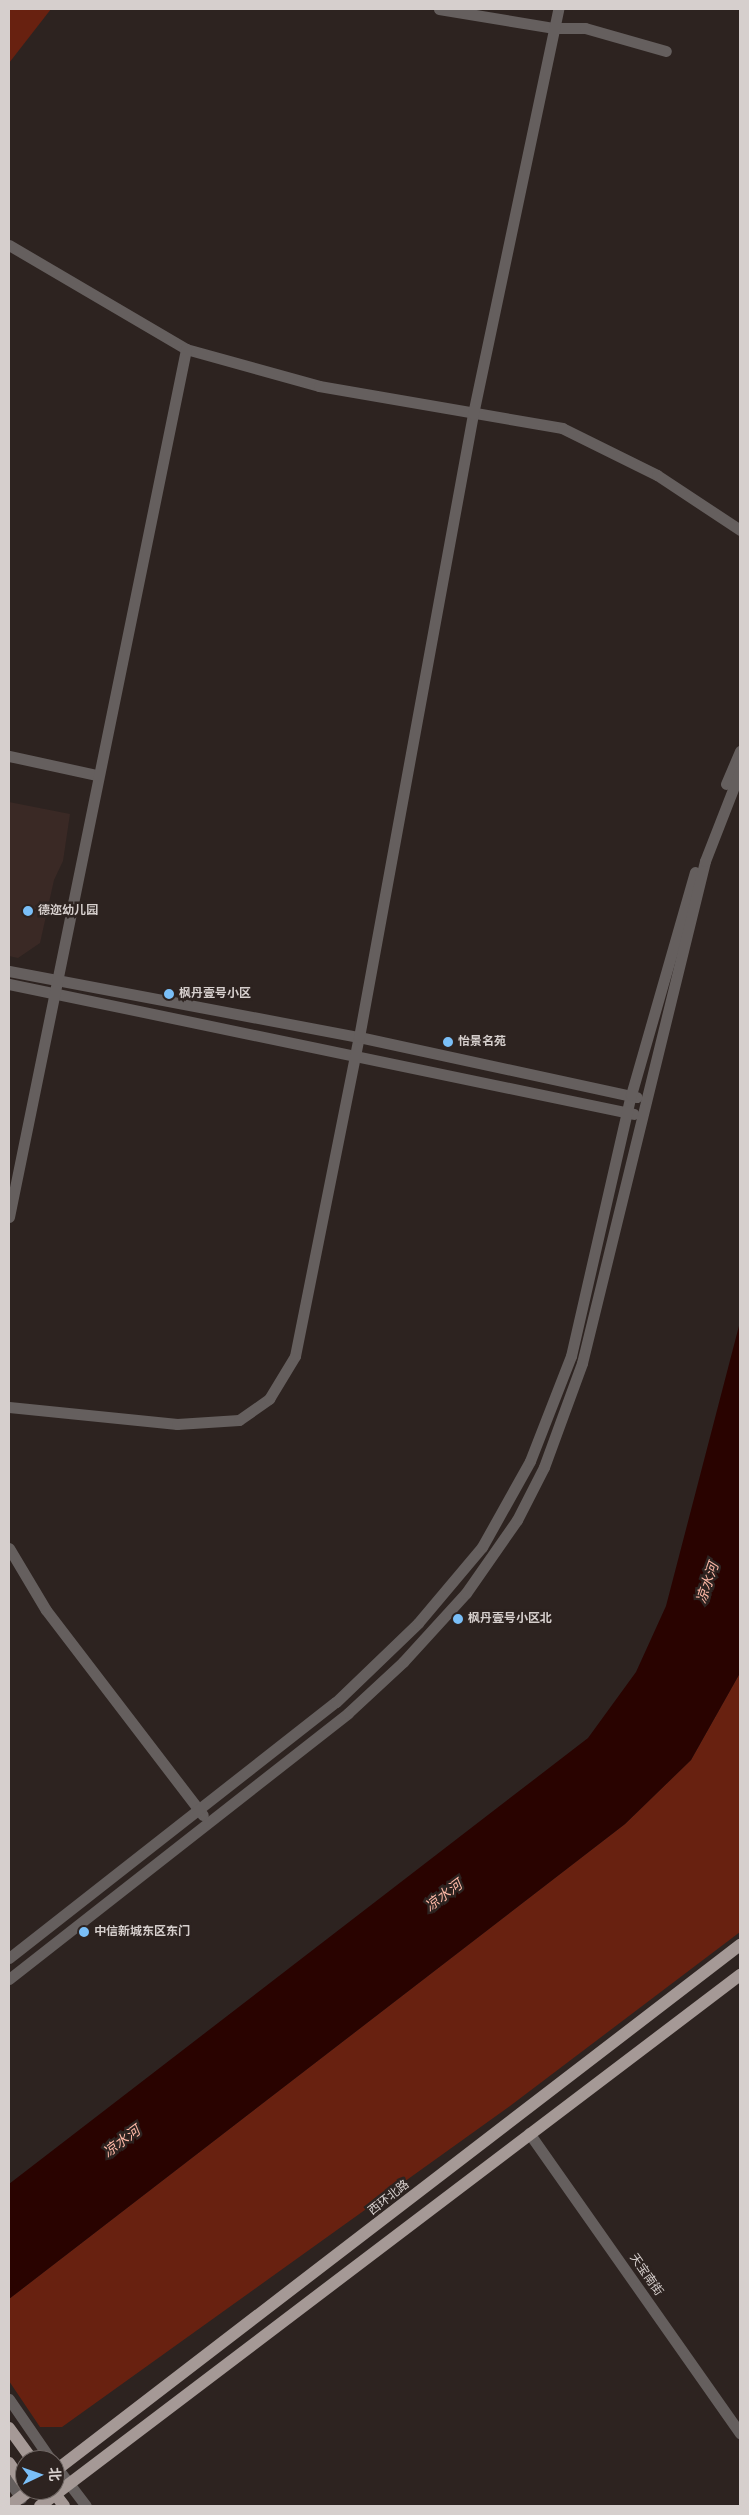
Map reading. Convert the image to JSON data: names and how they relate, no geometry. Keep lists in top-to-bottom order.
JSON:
{
  "streets": {
    "main road": ["西环北路"],
    "street": ["天宝南街"]
  },
  "water": ["凉水河"],
  "places": [
    "德迩幼儿园",
    "枫丹壹号小区",
    "怡景名苑",
    "枫丹壹号小区北",
    "中信新城东区东门"
  ],
  "north": "right"
}
